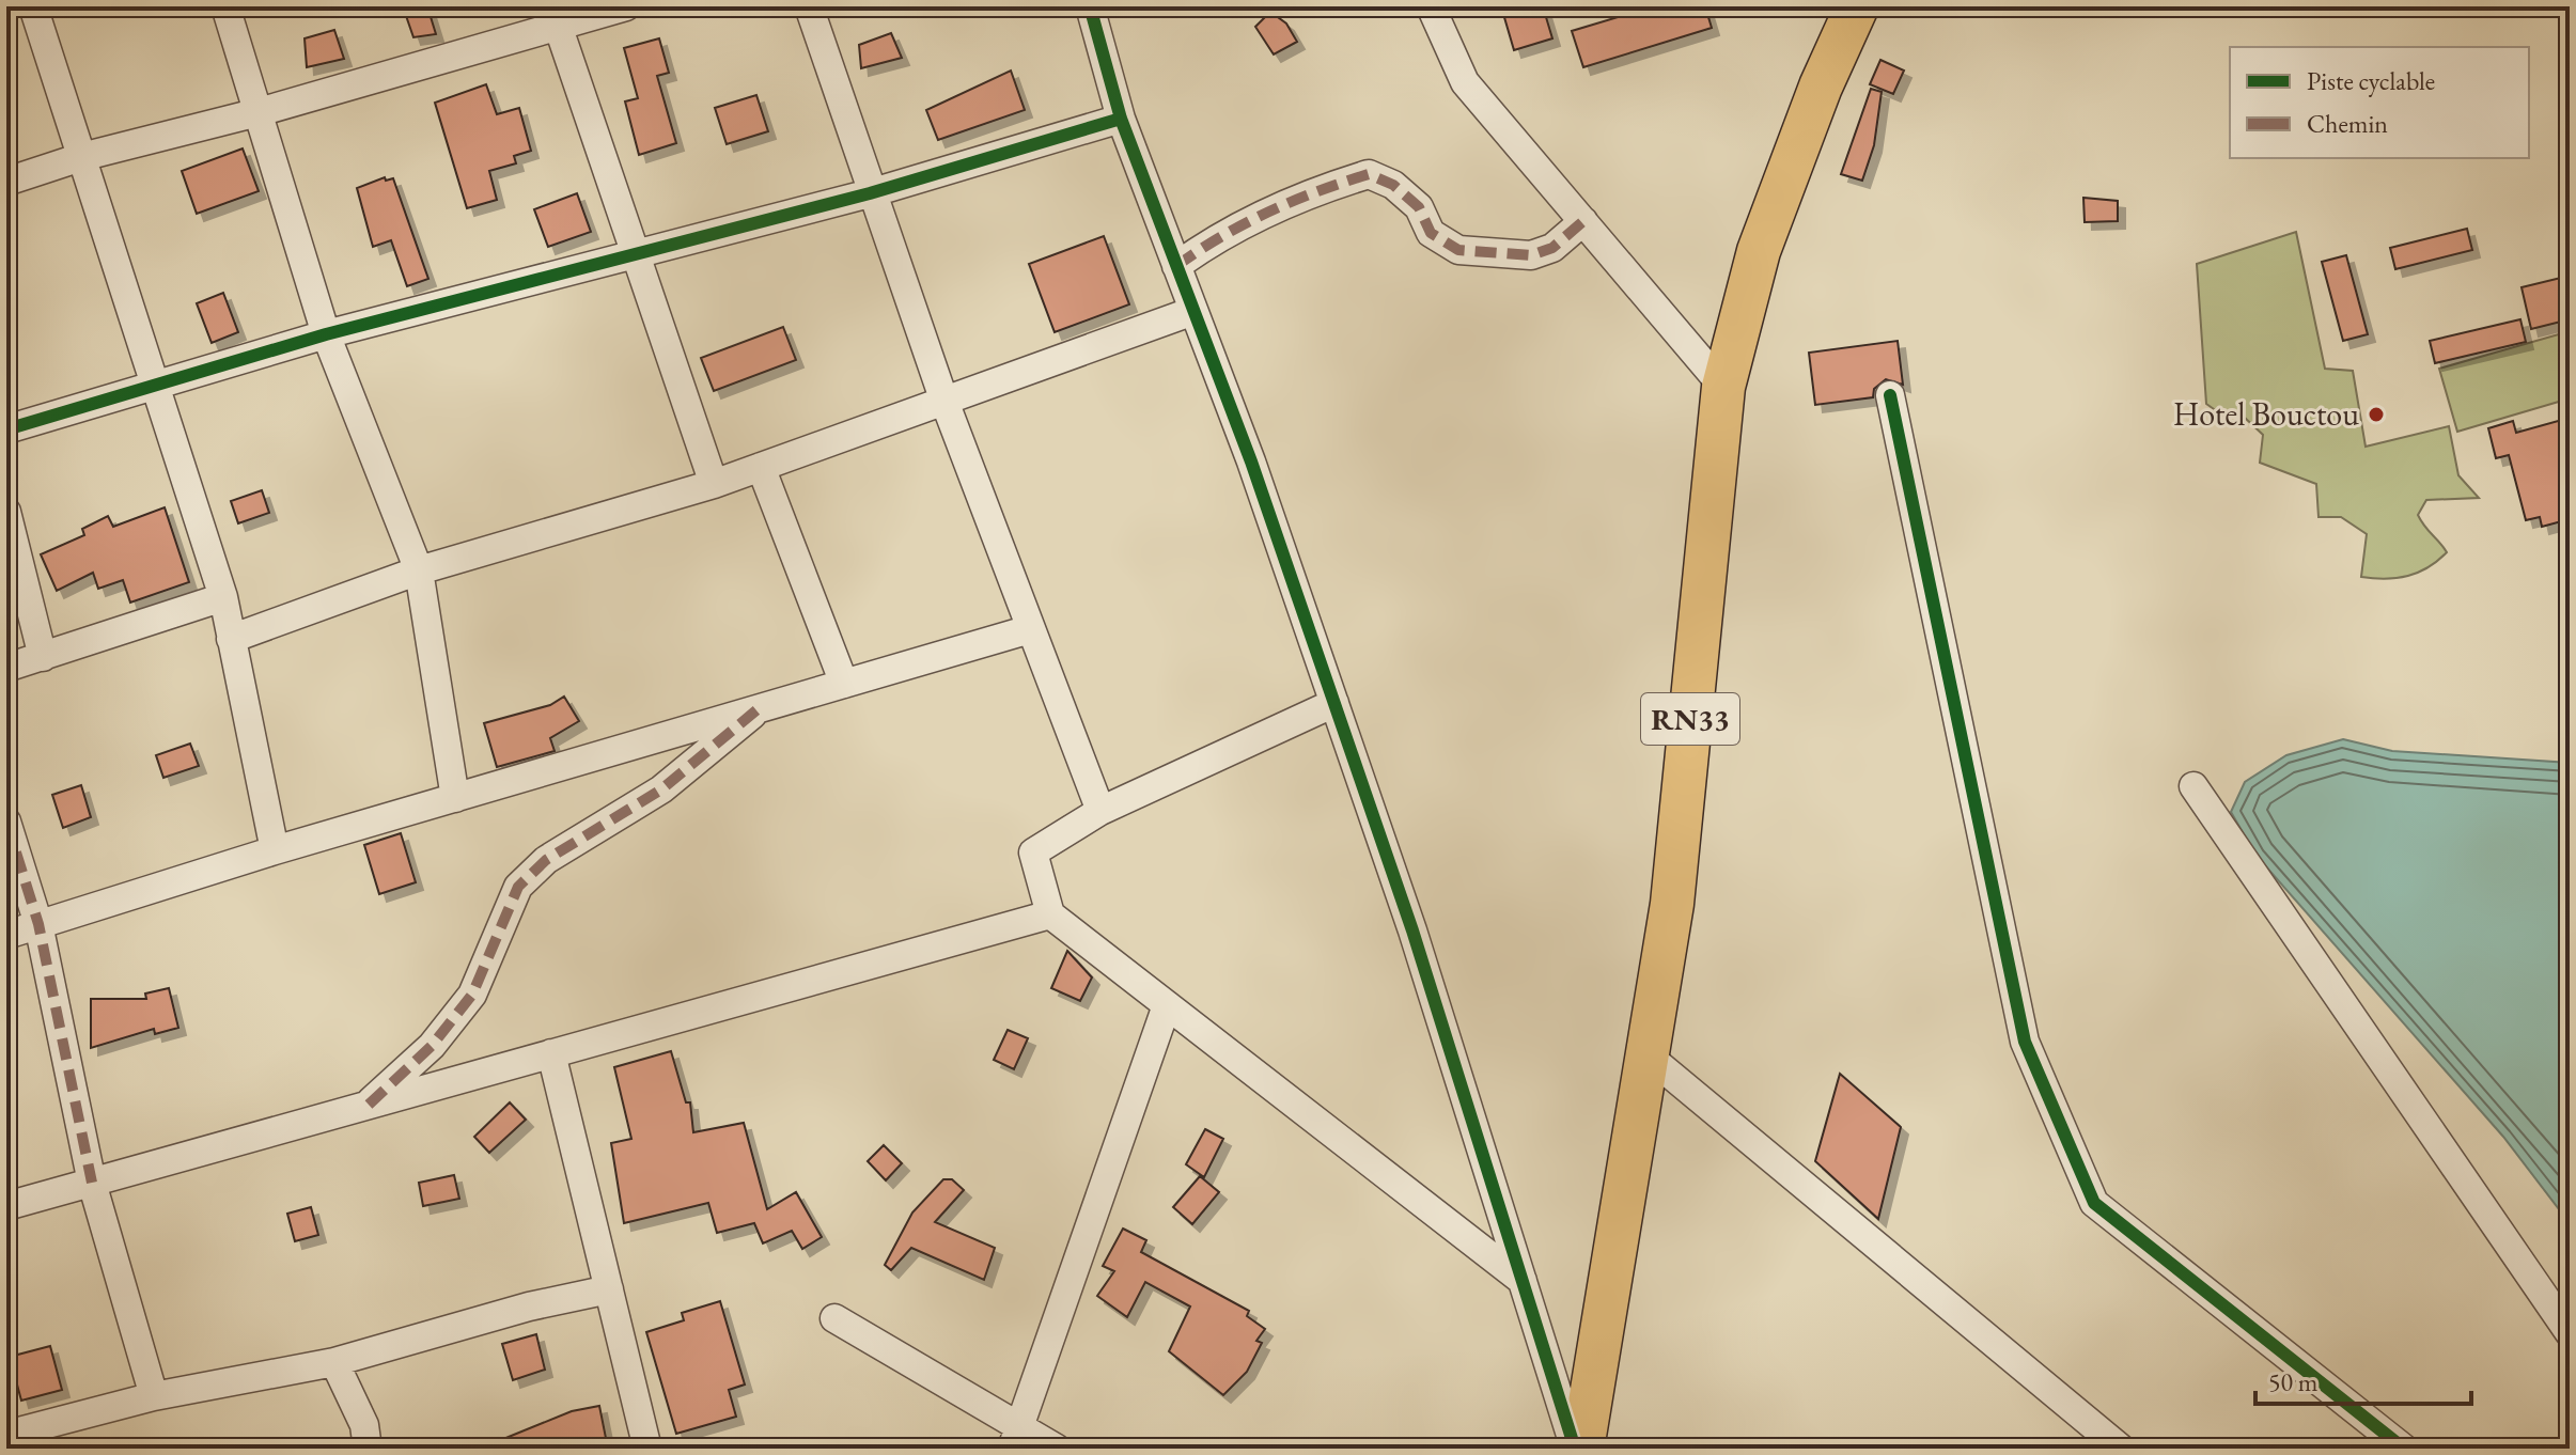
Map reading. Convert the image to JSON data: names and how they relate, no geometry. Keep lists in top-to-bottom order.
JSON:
{
  "streets": {
    "main road": ["RN33"]
  },
  "places": ["Hotel Bouctou"],
  "legend": ["Piste cyclable", "Chemin"],
  "scale_bar": "50 m"
}
